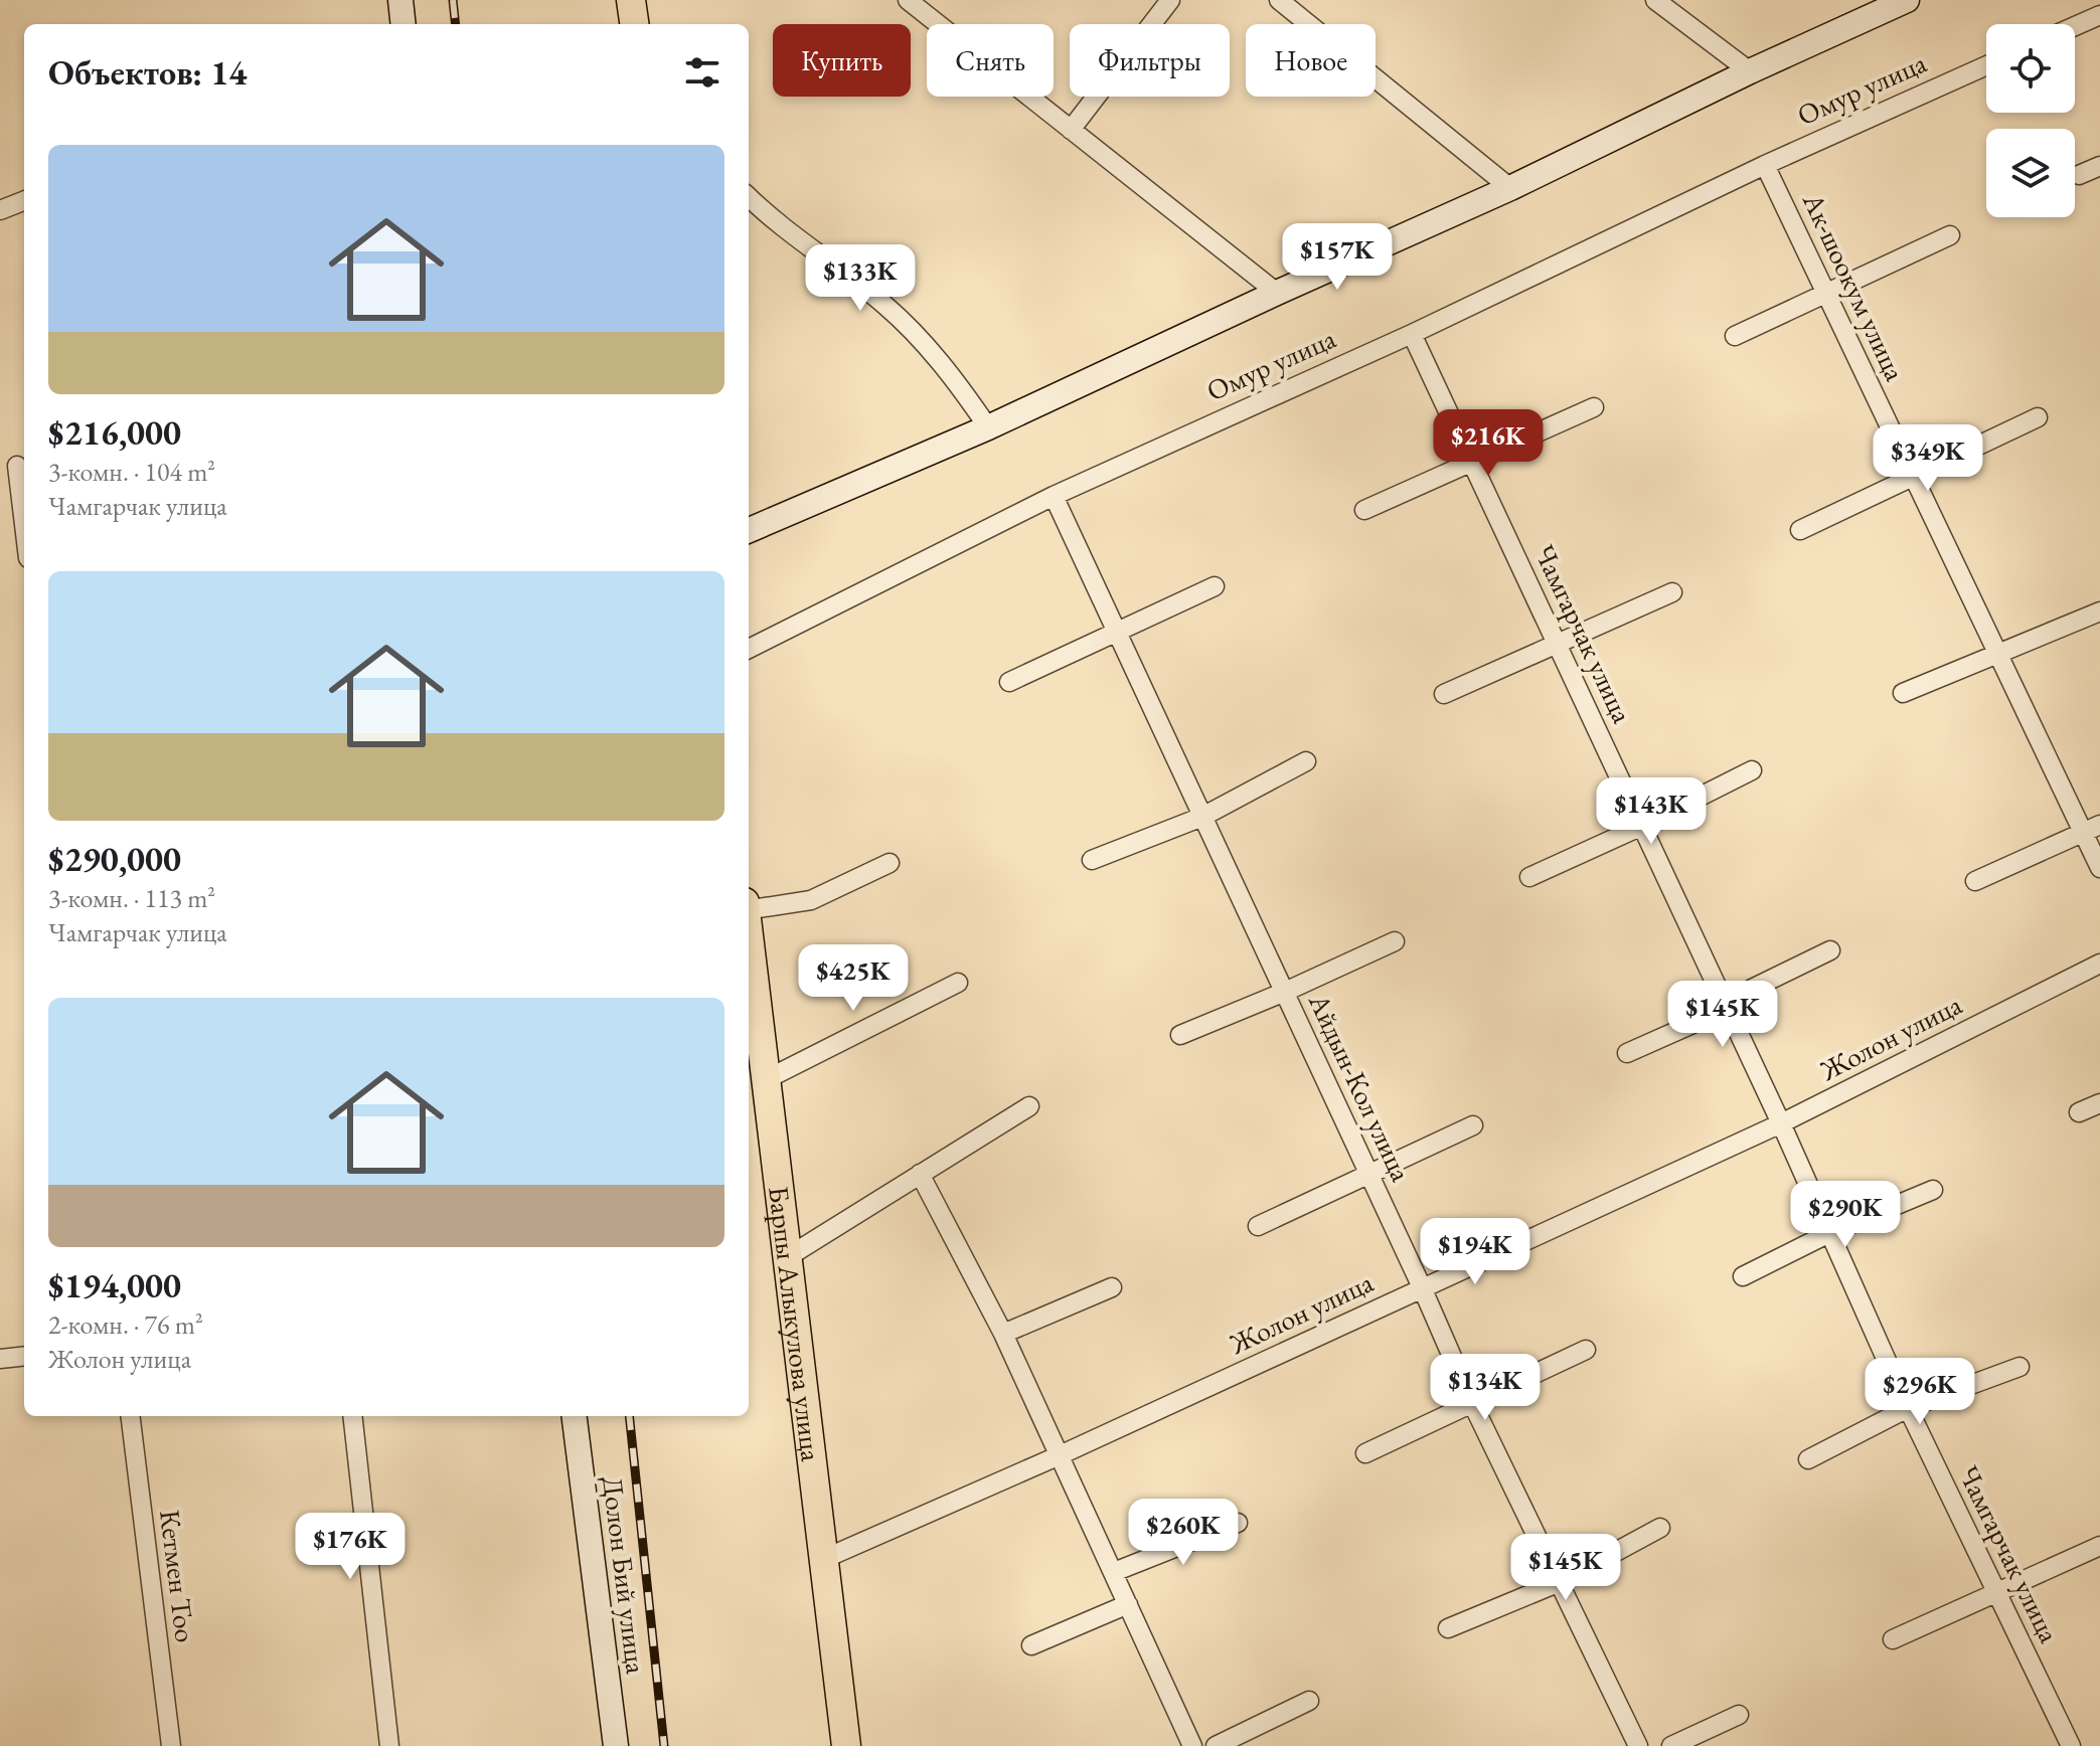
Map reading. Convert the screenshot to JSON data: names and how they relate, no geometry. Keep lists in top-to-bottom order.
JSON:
{
  "streets": {
    "main road": ["Барпы Алыкулова улица"],
    "street": [
      "Омур улица",
      "Ак-шоокум улица",
      "Чамгарчак улица",
      "Жолон улица",
      "Айдын-Кол улица",
      "Долон Бий улица",
      "Кетмен Тоо"
    ]
  },
  "crossings": [
    ["Омур улица", "Ак-шоокум улица"],
    ["Омур улица", "Чамгарчак улица"],
    ["Омур улица", "Айдын-Кол улица"],
    ["Чамгарчак улица", "Жолон улица"],
    ["Жолон улица", "Айдын-Кол улица"],
    ["Жолон улица", "Барпы Алыкулова улица"]
  ],
  "page": {
    "chip": [
      "Купить",
      "Снять",
      "Фильтры",
      "Новое"
    ],
    "heading": "Объектов: 14",
    "list": [
      {
        "name": "$216,000",
        "note": "3-комн. · 104 m² · Чамгарчак улица"
      },
      {
        "name": "$290,000",
        "note": "3-комн. · 113 m² · Чамгарчак улица"
      },
      {
        "name": "$194,000",
        "note": "2-комн. · 76 m² · Жолон улица"
      }
    ],
    "price": [
      "$157K",
      "$133K",
      "$216K",
      "$349K",
      "$143K",
      "$425K",
      "$145K",
      "$290K",
      "$194K",
      "$134K",
      "$296K",
      "$260K",
      "$176K",
      "$145K"
    ]
  }
}
